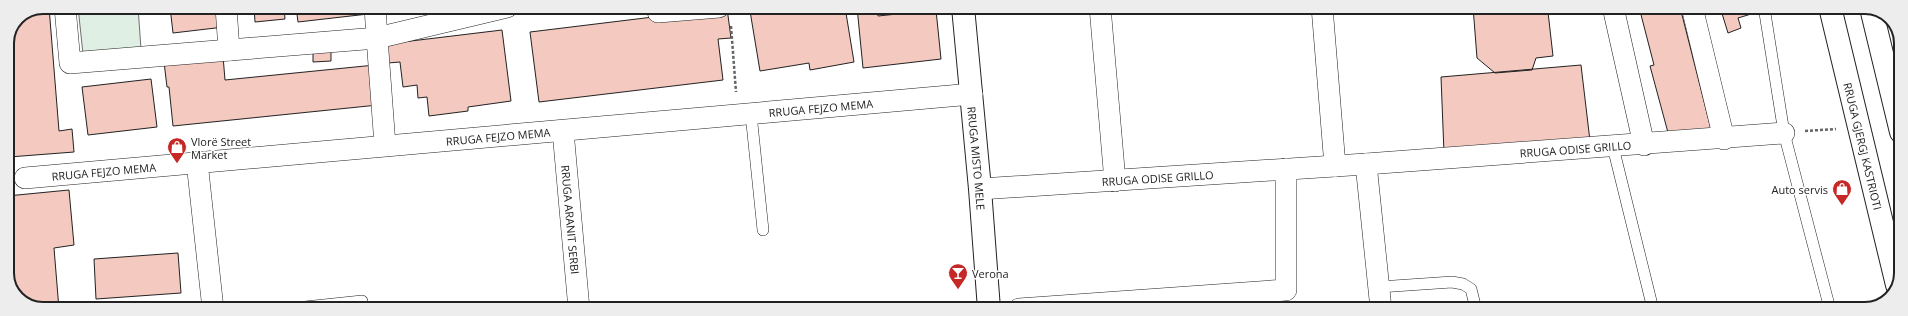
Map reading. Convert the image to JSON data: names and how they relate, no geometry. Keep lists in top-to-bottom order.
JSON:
{
  "streets": {
    "main road": ["RRUGA GJERGJ KASTRIOTI", "RRUGA MISTO MELE"],
    "street": ["RRUGA FEJZO MEMA", "RRUGA ODISE GRILLO", "RRUGA ARANIT SERBI"]
  },
  "crossings": [
    ["RRUGA FEJZO MEMA", "RRUGA MISTO MELE"],
    ["RRUGA FEJZO MEMA", "RRUGA ARANIT SERBI"],
    ["RRUGA ODISE GRILLO", "RRUGA MISTO MELE"]
  ],
  "places": {
    "shop": ["Vlorë Street Market", "Auto servis"],
    "bar": ["Verona"]
  }
}
